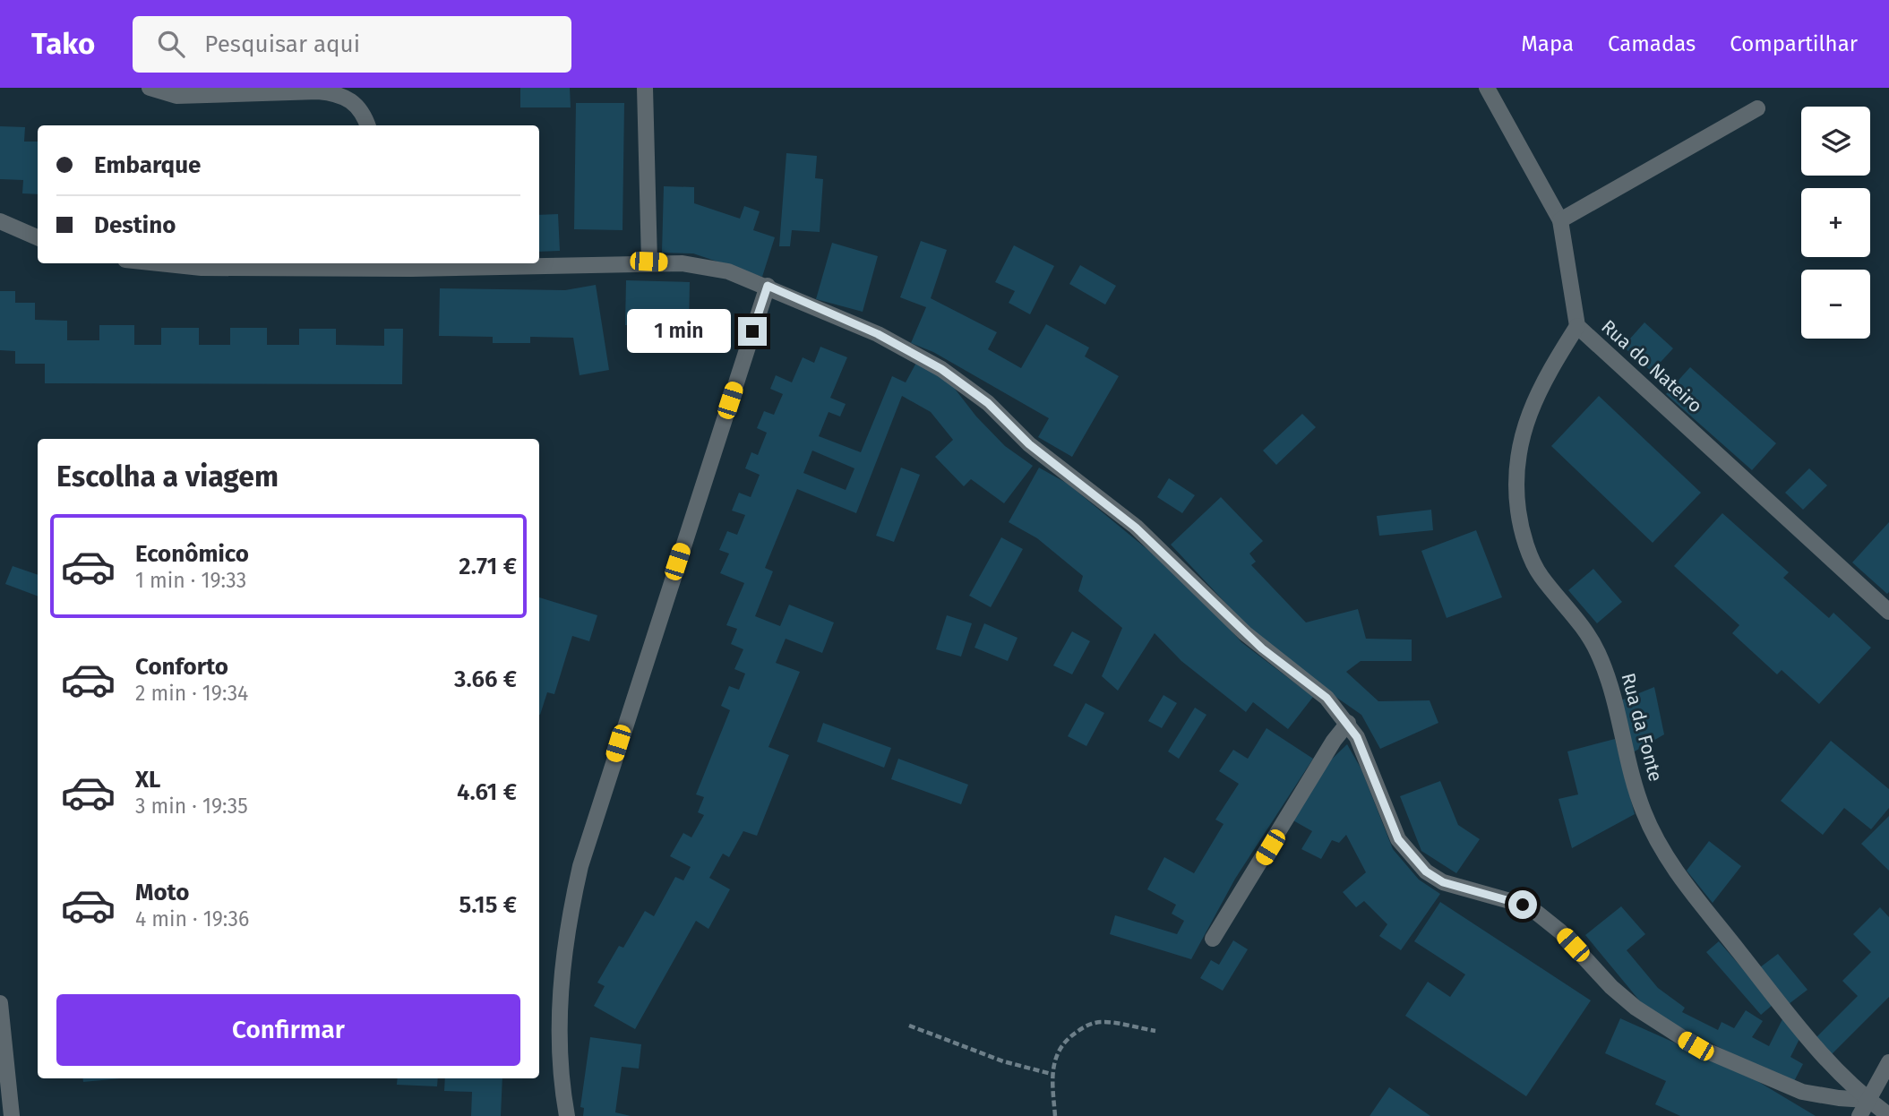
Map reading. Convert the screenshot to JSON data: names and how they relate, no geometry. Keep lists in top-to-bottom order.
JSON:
{
  "streets": {
    "street": ["Rua do Nateiro", "Rua da Fonte"]
  },
  "crossings": [
    ["Rua do Nateiro", "Rua da Fonte"]
  ],
  "page": {
    "header": "Tako",
    "search": "Pesquisar aqui",
    "nav": ["Mapa", "Camadas", "Compartilhar"],
    "map_buttons": ["+", "−"],
    "banner": ["Embarque", "Destino"],
    "bubble": "1 min",
    "heading": "Escolha a viagem",
    "list": [
      {
        "name": "Econômico",
        "note": "1 min · 19:33",
        "value": "2.71 €"
      },
      {
        "name": "Conforto",
        "note": "2 min · 19:34",
        "value": "3.66 €"
      },
      {
        "name": "XL",
        "note": "3 min · 19:35",
        "value": "4.61 €"
      },
      {
        "name": "Moto",
        "note": "4 min · 19:36",
        "value": "5.15 €"
      }
    ],
    "buttons": "Confirmar"
  }
}
